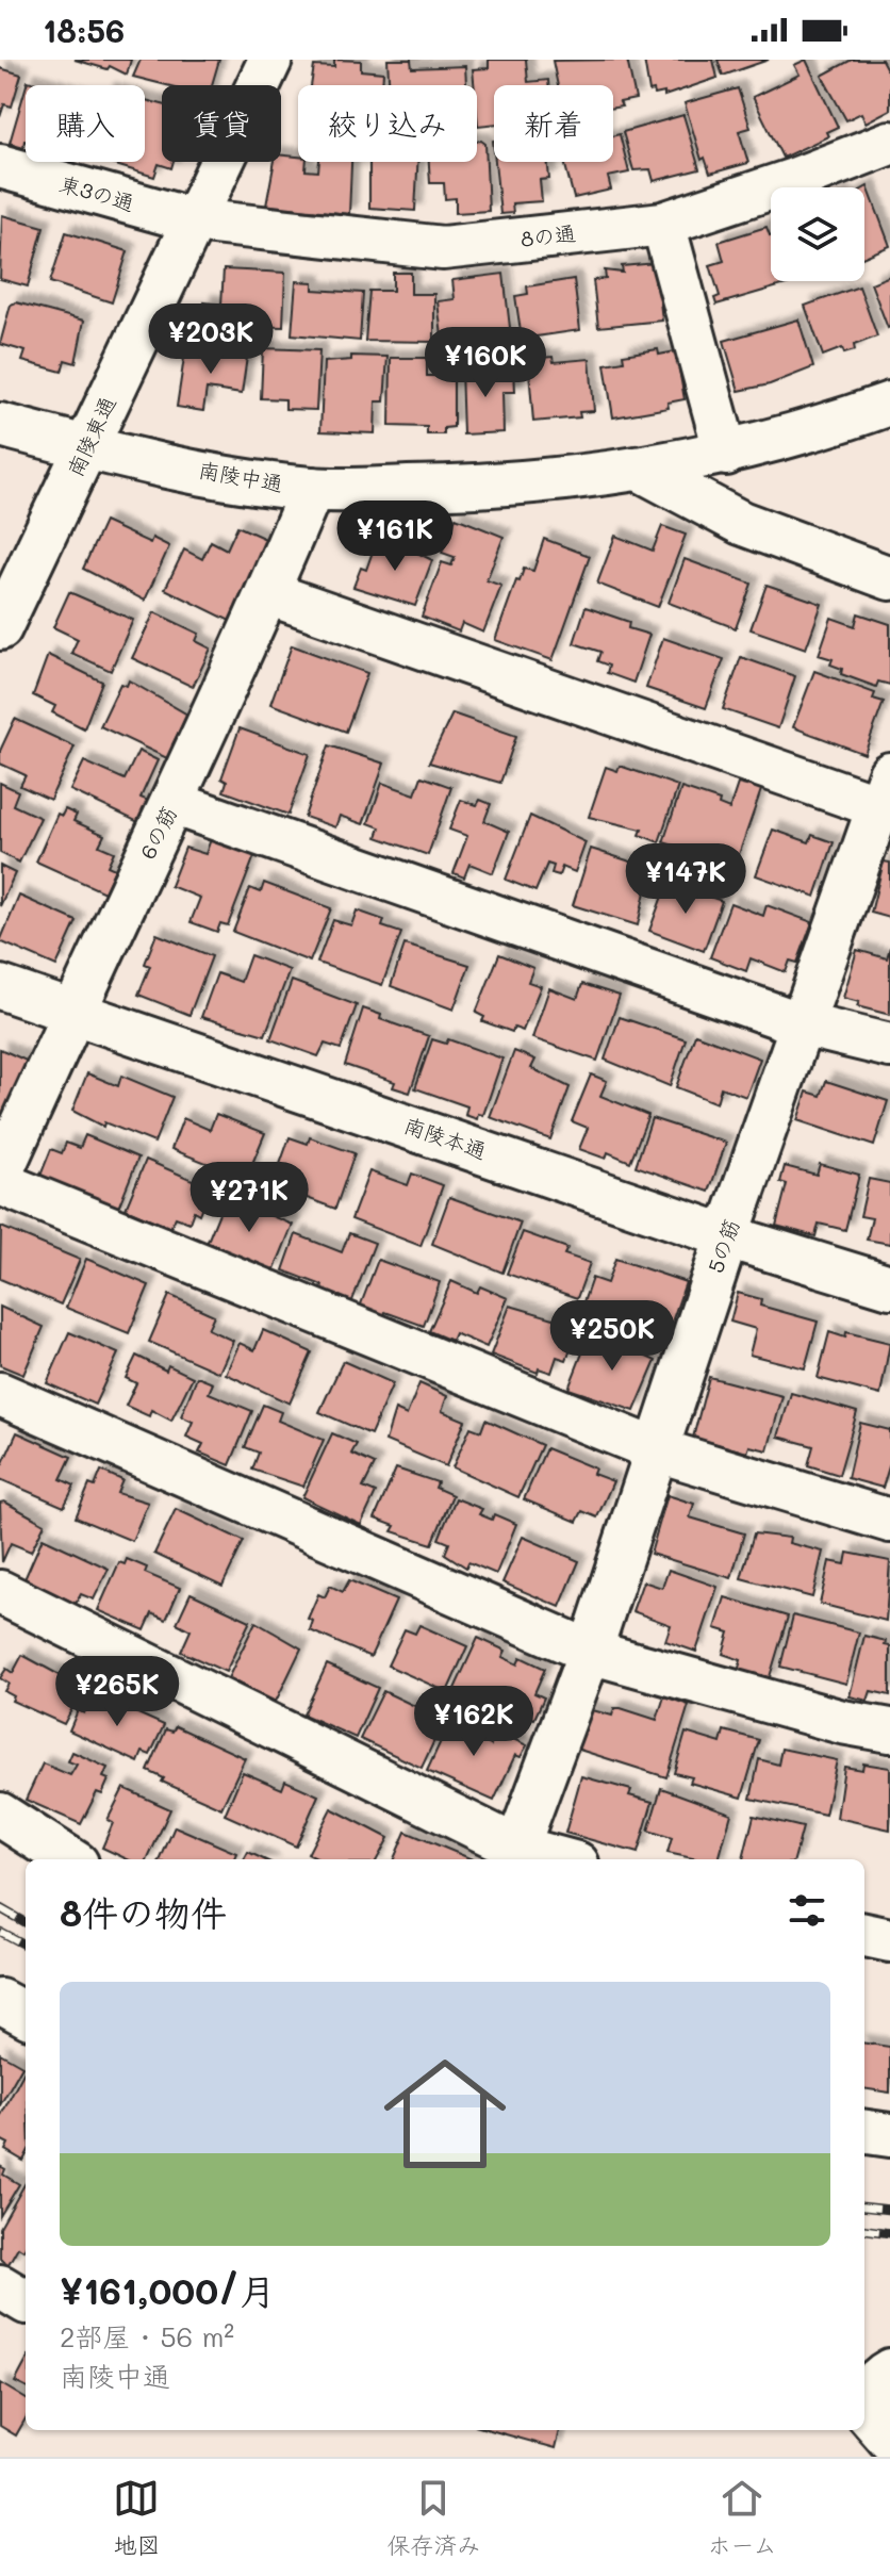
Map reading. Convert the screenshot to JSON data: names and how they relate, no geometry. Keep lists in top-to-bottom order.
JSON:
{
  "streets": {
    "street": [
      "東3の通",
      "8の通",
      "南陵東通",
      "南陵中通",
      "6の筋",
      "南陵本通",
      "5の筋"
    ]
  },
  "crossings": [
    ["東3の通", "8の通"],
    ["東3の通", "南陵東通"],
    ["8の通", "南陵東通"],
    ["南陵東通", "南陵中通"],
    ["南陵中通", "6の筋"],
    ["6の筋", "南陵本通"],
    ["南陵本通", "5の筋"]
  ],
  "page": {
    "status": "18:56",
    "chip": [
      "購入",
      "賃貸",
      "絞り込み",
      "新着"
    ],
    "price": [
      "¥203K",
      "¥160K",
      "¥161K",
      "¥147K",
      "¥271K",
      "¥250K",
      "¥265K",
      "¥162K"
    ],
    "heading": "8件の物件",
    "list": [
      {
        "name": "¥161,000/月",
        "note": "2部屋 · 56 m² · 南陵中通"
      }
    ],
    "tabs": ["地図", "保存済み", "ホーム"]
  }
}
